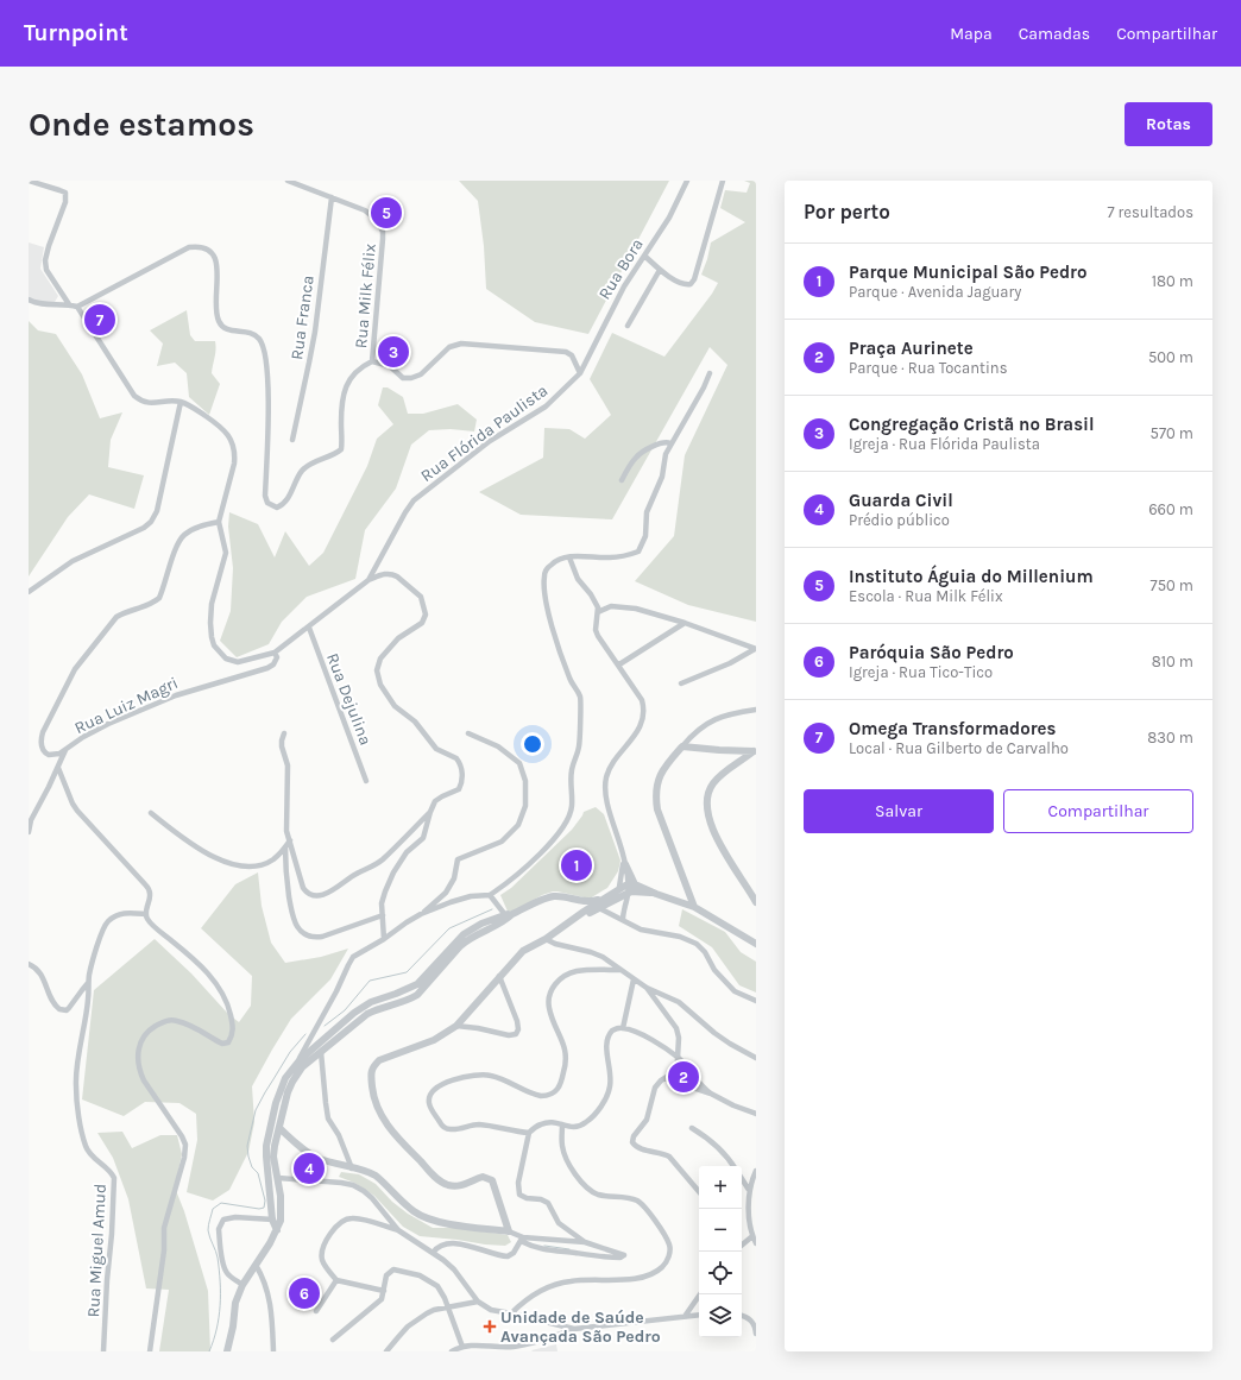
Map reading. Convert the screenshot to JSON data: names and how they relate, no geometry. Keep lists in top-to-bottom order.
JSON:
{
  "streets": {
    "street": [
      "Rua Bora",
      "Rua Milk Félix",
      "Rua Franca",
      "Rua Flórida Paulista",
      "Rua Dejulina",
      "Rua Luiz Magri",
      "Rua Miguel Amud"
    ]
  },
  "crossings": [
    ["Rua Bora", "Rua Flórida Paulista"],
    ["Rua Milk Félix", "Rua Franca"]
  ],
  "places": {
    "health": ["Unidade de Saúde Avançada São Pedro"]
  },
  "page": {
    "header": "Turnpoint",
    "nav": ["Mapa", "Camadas", "Compartilhar"],
    "buttons": [
      "Rotas",
      ["Salvar", "Compartilhar"]
    ],
    "title": "Onde estamos",
    "heading": ["Por perto", "7 resultados"],
    "pins": [
      "5",
      "7",
      "3",
      "1",
      "2",
      "4",
      "6"
    ],
    "list": [
      {
        "mark": "1",
        "name": "Parque Municipal São Pedro",
        "note": "Parque · Avenida Jaguary",
        "value": "180 m"
      },
      {
        "mark": "2",
        "name": "Praça Aurinete",
        "note": "Parque · Rua Tocantins",
        "value": "500 m"
      },
      {
        "mark": "3",
        "name": "Congregação Cristã no Brasil",
        "note": "Igreja · Rua Flórida Paulista",
        "value": "570 m"
      },
      {
        "mark": "4",
        "name": "Guarda Civil",
        "note": "Prédio público",
        "value": "660 m"
      },
      {
        "mark": "5",
        "name": "Instituto Águia do Millenium",
        "note": "Escola · Rua Milk Félix",
        "value": "750 m"
      },
      {
        "mark": "6",
        "name": "Paróquia São Pedro",
        "note": "Igreja · Rua Tico-Tico",
        "value": "810 m"
      },
      {
        "mark": "7",
        "name": "Omega Transformadores",
        "note": "Local · Rua Gilberto de Carvalho",
        "value": "830 m"
      }
    ],
    "map_buttons": ["+", "−"]
  }
}
